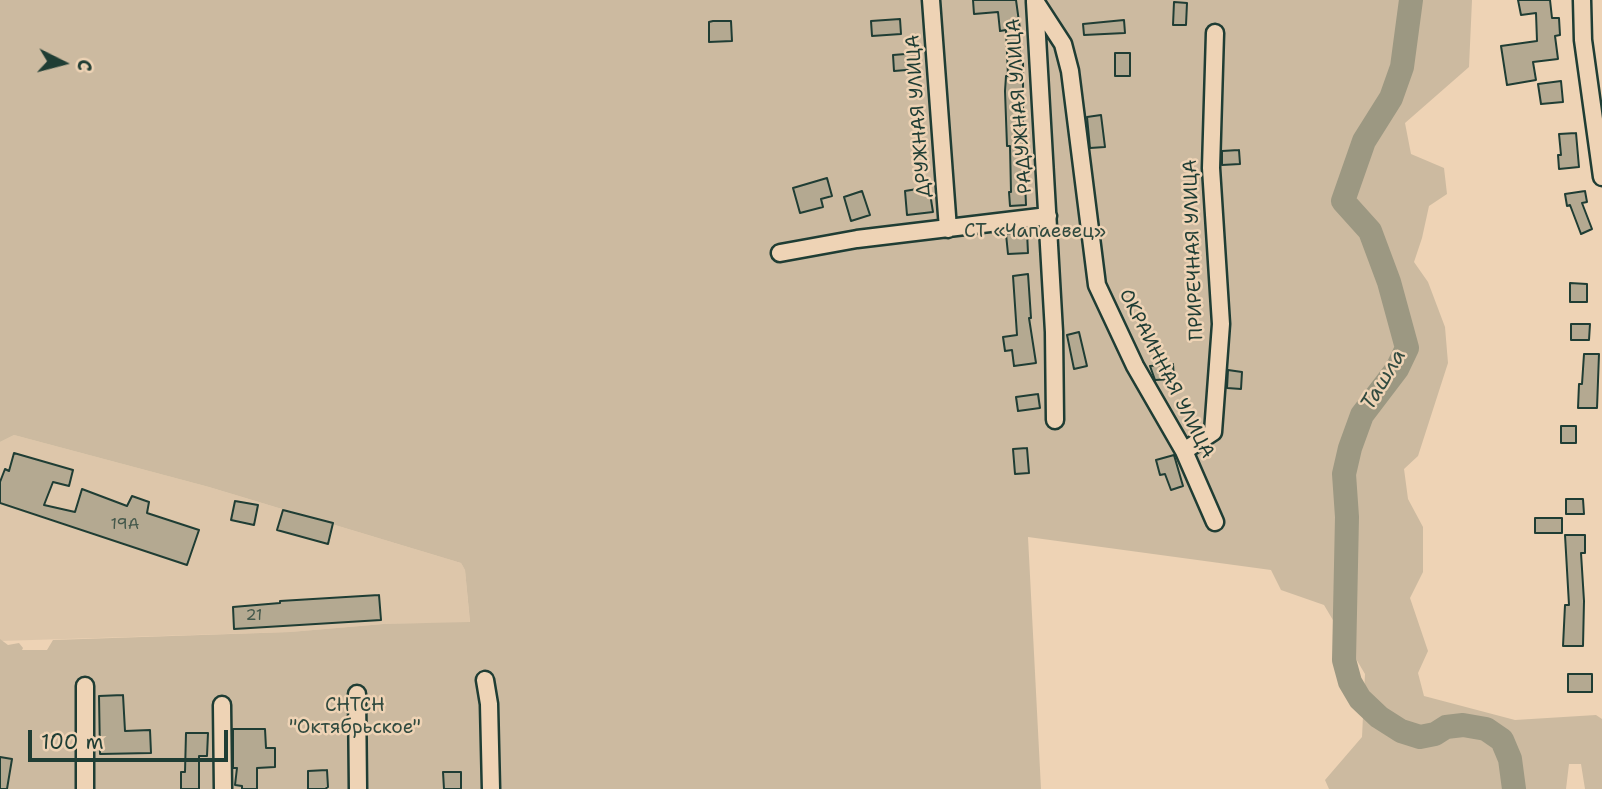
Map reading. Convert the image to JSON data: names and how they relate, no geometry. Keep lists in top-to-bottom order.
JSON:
{
  "streets": {
    "street": [
      "РАДУЖНАЯ УЛИЦА",
      "ДРУЖНАЯ УЛИЦА",
      "ПРИРЕЧНАЯ УЛИЦА",
      "ОКРАИННАЯ УЛИЦА"
    ]
  },
  "crossings": [
    ["РАДУЖНАЯ УЛИЦА", "ОКРАИННАЯ УЛИЦА"],
    ["ПРИРЕЧНАЯ УЛИЦА", "ОКРАИННАЯ УЛИЦА"]
  ],
  "water": ["Ташла"],
  "parks": ["СТ «Чапаевец»", "СНТСН \"Октябрьское\""],
  "house_numbers": ["19А", "21"],
  "scale_bar": "100 m",
  "north": "right"
}
